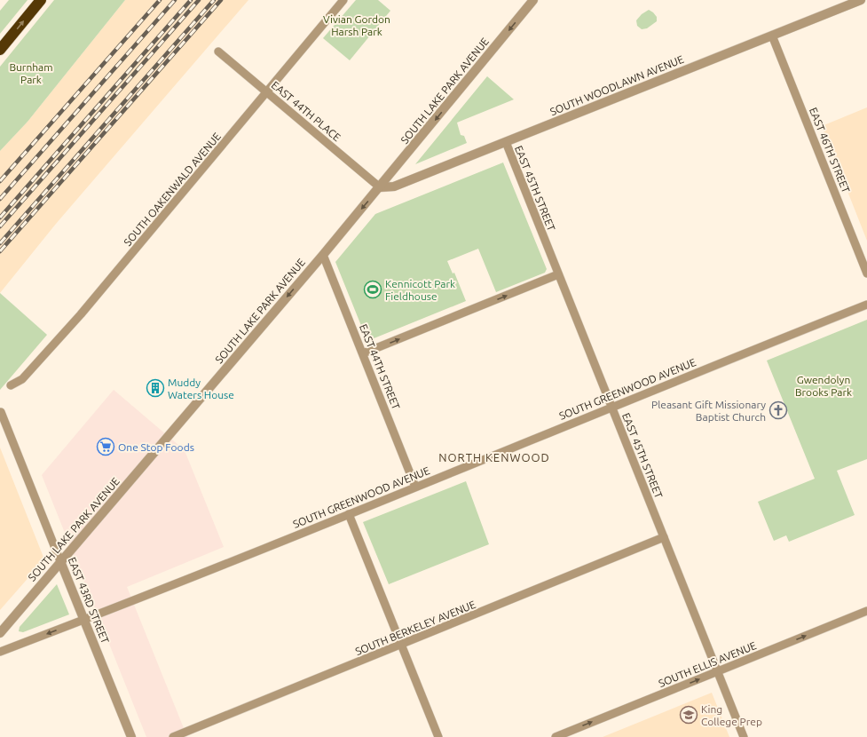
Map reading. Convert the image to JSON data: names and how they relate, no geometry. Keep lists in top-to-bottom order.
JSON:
{
  "streets": {
    "street": [
      "SOUTH WOODLAWN AVENUE",
      "SOUTH LAKE PARK AVENUE",
      "EAST 44TH PLACE",
      "EAST 46TH STREET",
      "EAST 45TH STREET",
      "SOUTH OAKENWALD AVENUE",
      "EAST 44TH STREET",
      "SOUTH GREENWOOD AVENUE",
      "EAST 43RD STREET",
      "SOUTH BERKELEY AVENUE",
      "SOUTH ELLIS AVENUE"
    ]
  },
  "crossings": [
    ["SOUTH WOODLAWN AVENUE", "SOUTH LAKE PARK AVENUE"],
    ["SOUTH WOODLAWN AVENUE", "EAST 44TH PLACE"],
    ["SOUTH WOODLAWN AVENUE", "EAST 46TH STREET"],
    ["SOUTH WOODLAWN AVENUE", "EAST 45TH STREET"],
    ["SOUTH LAKE PARK AVENUE", "EAST 44TH PLACE"],
    ["SOUTH LAKE PARK AVENUE", "EAST 44TH STREET"],
    ["SOUTH LAKE PARK AVENUE", "EAST 43RD STREET"],
    ["EAST 44TH PLACE", "SOUTH OAKENWALD AVENUE"],
    ["EAST 45TH STREET", "SOUTH GREENWOOD AVENUE"],
    ["EAST 45TH STREET", "SOUTH BERKELEY AVENUE"],
    ["EAST 45TH STREET", "SOUTH ELLIS AVENUE"],
    ["EAST 44TH STREET", "SOUTH GREENWOOD AVENUE"],
    ["SOUTH GREENWOOD AVENUE", "EAST 43RD STREET"]
  ],
  "one_way": ["SOUTH LAKE PARK AVENUE", "SOUTH ELLIS AVENUE"],
  "districts": ["NORTH KENWOOD"],
  "parks": ["Vivian Gordon Harsh Park", "Burnham Park", "Gwendolyn Brooks Park"],
  "places": {
    "sports": ["Kennicott Park Fieldhouse"],
    "building": ["Muddy Waters House"],
    "church": ["Pleasant Gift Missionary Baptist Church"],
    "supermarket": ["One Stop Foods"],
    "school or university": ["King College Prep"]
  }
}
